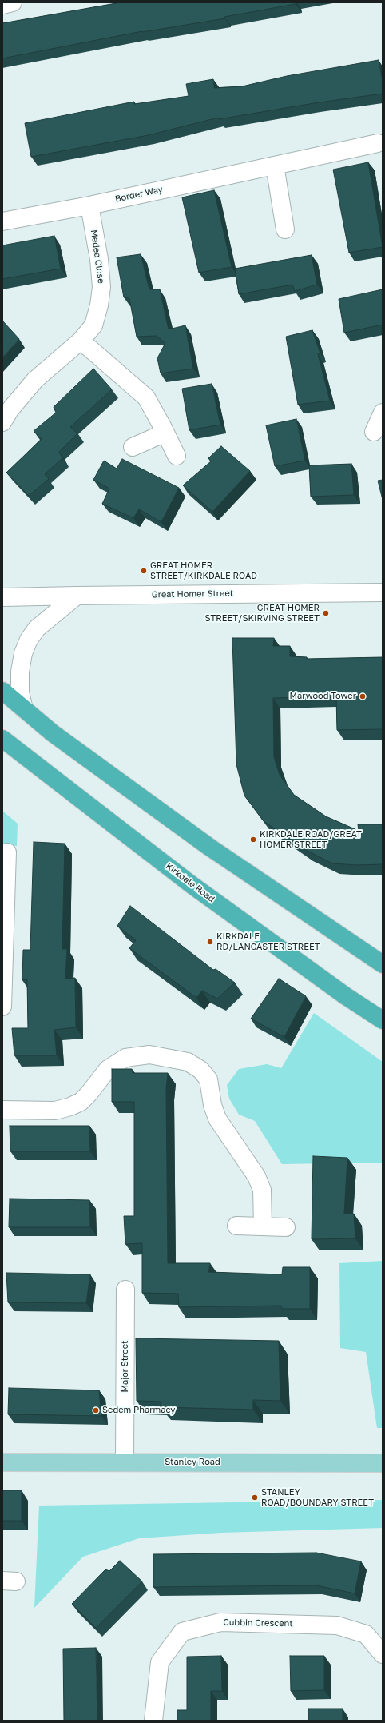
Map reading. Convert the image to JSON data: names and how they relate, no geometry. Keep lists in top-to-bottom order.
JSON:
{
  "streets": {
    "highway": ["Kirkdale Road"],
    "main road": ["Stanley Road"],
    "street": [
      "Border Way",
      "Medea Close",
      "Great Homer Street",
      "Major Street",
      "Cubbin Crescent"
    ]
  },
  "crossings": [
    ["Border Way", "Medea Close"],
    ["Major Street", "Stanley Road"]
  ],
  "places": [
    "GREAT HOMER STREET/KIRKDALE ROAD",
    "GREAT HOMER STREET/SKIRVING STREET",
    "Marwood Tower",
    "KIRKDALE ROAD/GREAT HOMER STREET",
    "KIRKDALE RD/LANCASTER STREET",
    "Sedem Pharmacy",
    "STANLEY ROAD/BOUNDARY STREET"
  ]
}
